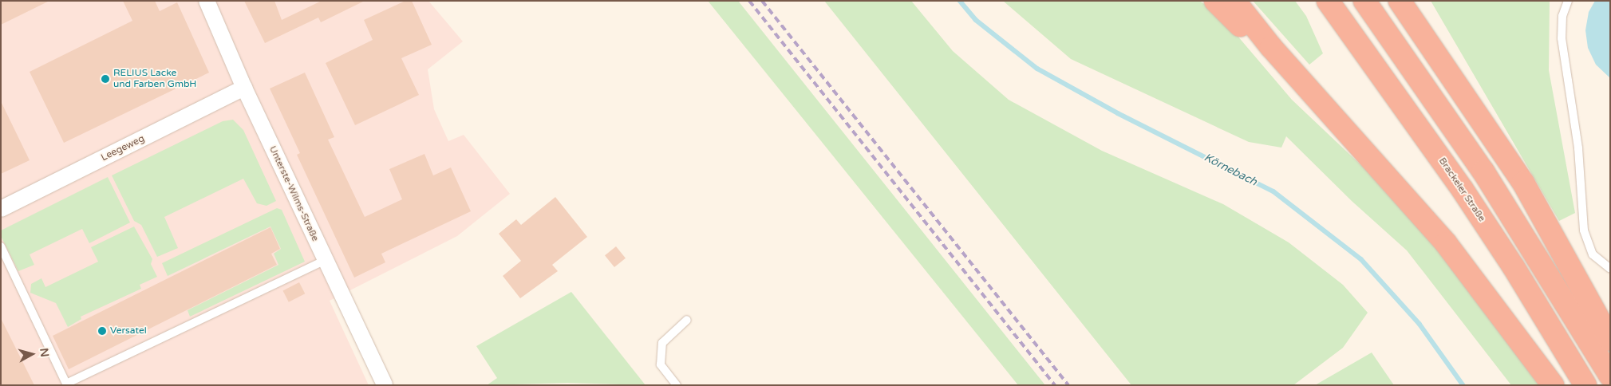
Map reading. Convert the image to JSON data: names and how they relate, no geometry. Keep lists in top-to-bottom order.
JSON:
{
  "streets": {
    "highway": ["Brackeler Straße"],
    "street": ["Leegeweg", "Unterste-Wilms-Straße"]
  },
  "crossings": [
    ["Leegeweg", "Unterste-Wilms-Straße"]
  ],
  "water": ["Körnebach"],
  "places": ["RELIUS Lacke und Farben GmbH", "Versatel"],
  "north": "right"
}
